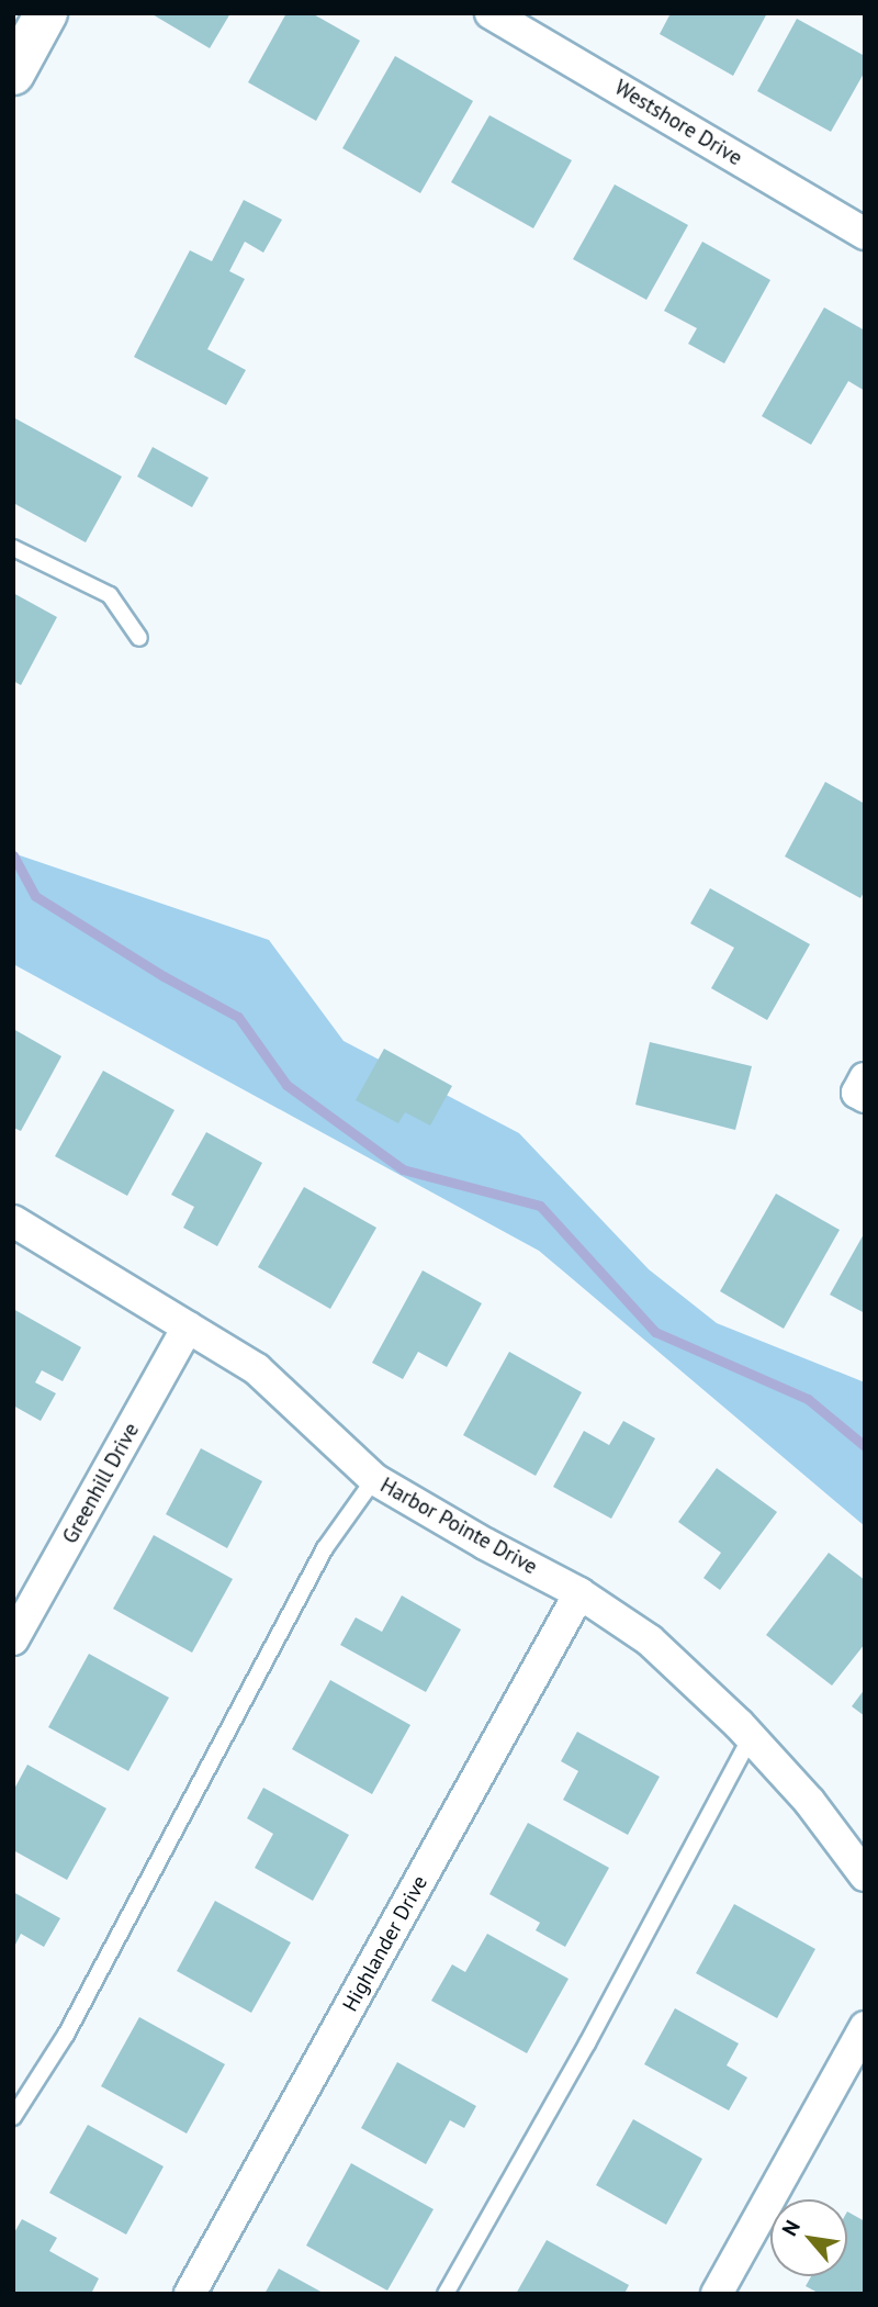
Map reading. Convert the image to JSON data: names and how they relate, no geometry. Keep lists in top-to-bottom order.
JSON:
{
  "streets": {
    "street": [
      "Westshore Drive",
      "Greenhill Drive",
      "Harbor Pointe Drive",
      "Highlander Drive"
    ]
  },
  "crossings": [
    ["Greenhill Drive", "Harbor Pointe Drive"],
    ["Harbor Pointe Drive", "Highlander Drive"]
  ],
  "north": "top left"
}
